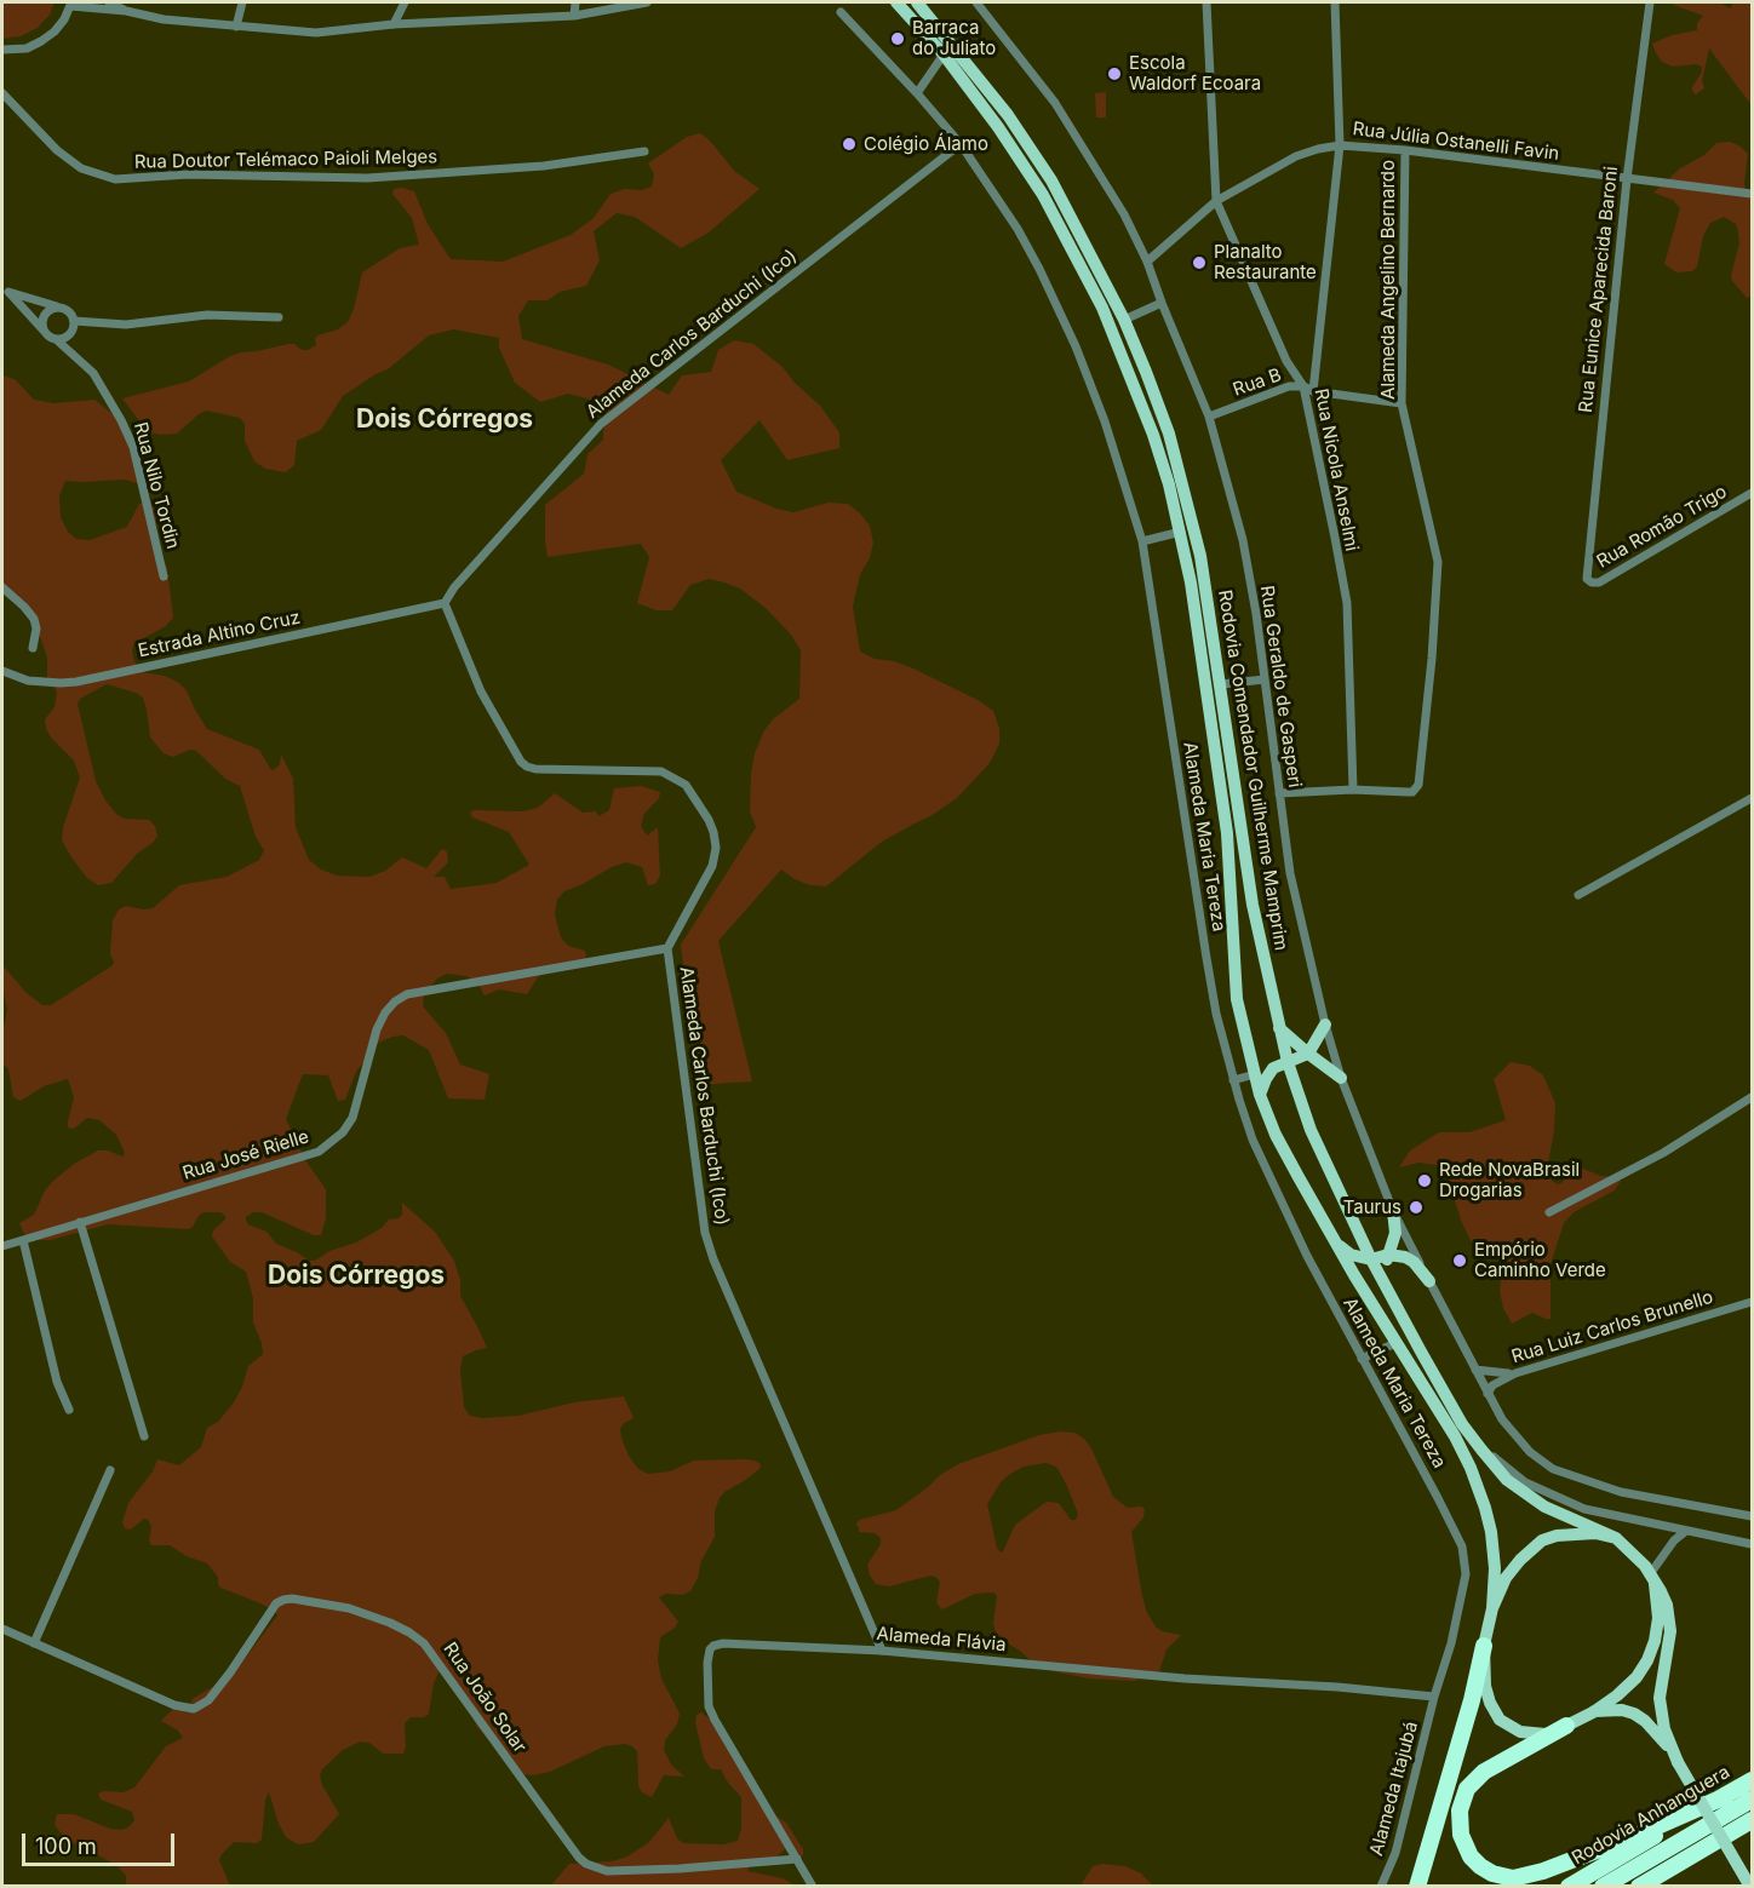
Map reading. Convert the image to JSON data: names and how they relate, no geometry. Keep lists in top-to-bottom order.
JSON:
{
  "streets": {
    "highway": ["Rodovia Anhanguera"],
    "main road": ["Rodovia Comendador Guilherme Mamprim"],
    "street": [
      "Rua Júlia Ostanelli Favin",
      "Rua Doutor Telémaco Paioli Melges",
      "Alameda Angelino Bernardo",
      "Rua Eunice Aparecida Baroni",
      "Alameda Carlos Barduchi (Ico)",
      "Rua B",
      "Rua Nicola Anselmi",
      "Rua Nilo Tordin",
      "Rua Romão Trigo",
      "Estrada Altino Cruz",
      "Rua Geraldo de Gasperi",
      "Alameda Maria Tereza",
      "Rua José Rielle",
      "Rua Luiz Carlos Brunello",
      "Alameda Flávia",
      "Rua João Solar",
      "Alameda Itajubá"
    ]
  },
  "crossings": [
    ["Rua Júlia Ostanelli Favin", "Alameda Angelino Bernardo"],
    ["Rua Júlia Ostanelli Favin", "Rua Eunice Aparecida Baroni"],
    ["Rua Júlia Ostanelli Favin", "Rua Nicola Anselmi"],
    ["Rua Júlia Ostanelli Favin", "Rua Geraldo de Gasperi"],
    ["Alameda Angelino Bernardo", "Rua B"],
    ["Alameda Angelino Bernardo", "Rua Nicola Anselmi"],
    ["Alameda Angelino Bernardo", "Rua Geraldo de Gasperi"],
    ["Rua Eunice Aparecida Baroni", "Rua Romão Trigo"],
    ["Alameda Carlos Barduchi (Ico)", "Estrada Altino Cruz"],
    ["Alameda Carlos Barduchi (Ico)", "Alameda Maria Tereza"],
    ["Alameda Carlos Barduchi (Ico)", "Rua José Rielle"],
    ["Alameda Carlos Barduchi (Ico)", "Alameda Flávia"],
    ["Rua B", "Rua Nicola Anselmi"],
    ["Rua B", "Rua Geraldo de Gasperi"],
    ["Rua Geraldo de Gasperi", "Rua Luiz Carlos Brunello"],
    ["Alameda Maria Tereza", "Alameda Flávia"],
    ["Alameda Maria Tereza", "Alameda Itajubá"],
    ["Alameda Flávia", "Rua João Solar"],
    ["Alameda Flávia", "Alameda Itajubá"]
  ],
  "districts": ["Dois Córregos", "Dois Córregos"],
  "places": [
    "Barraca do Juliato",
    "Escola Waldorf Ecoara",
    "Colégio Álamo",
    "Planalto Restaurante",
    "Rede NovaBrasil Drogarias",
    "Taurus",
    "Empório Caminho Verde"
  ],
  "scale_bar": "100 m"
}
